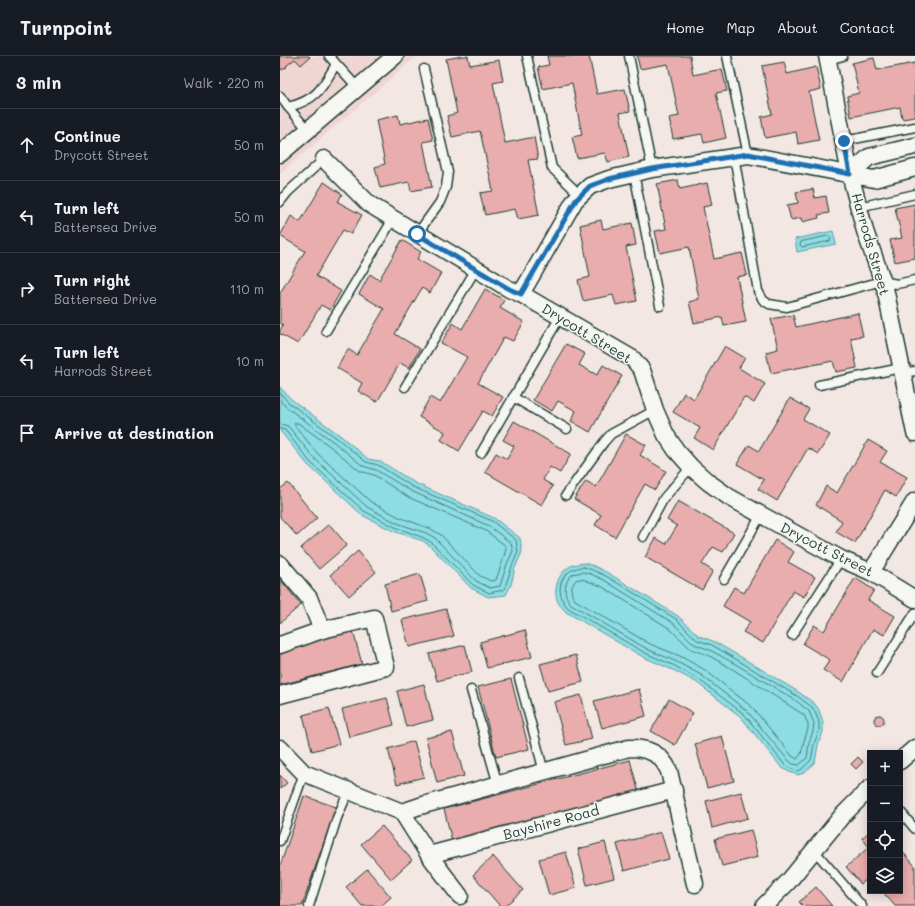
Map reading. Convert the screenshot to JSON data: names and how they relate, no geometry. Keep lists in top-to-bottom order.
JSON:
{
  "streets": {
    "street": ["Harrods Street", "Drycott Street", "Bayshire Road"]
  },
  "page": {
    "header": "Turnpoint",
    "nav": [
      "Home",
      "Map",
      "About",
      "Contact"
    ],
    "heading": ["3 min", "Walk · 220 m"],
    "list": [
      ["Continue", "Drycott Street", "50 m"],
      ["Turn left", "Battersea Drive", "50 m"],
      ["Turn right", "Battersea Drive", "110 m"],
      ["Turn left", "Harrods Street", "10 m"],
      "Arrive at destination"
    ],
    "map_buttons": ["+", "−"]
  }
}
